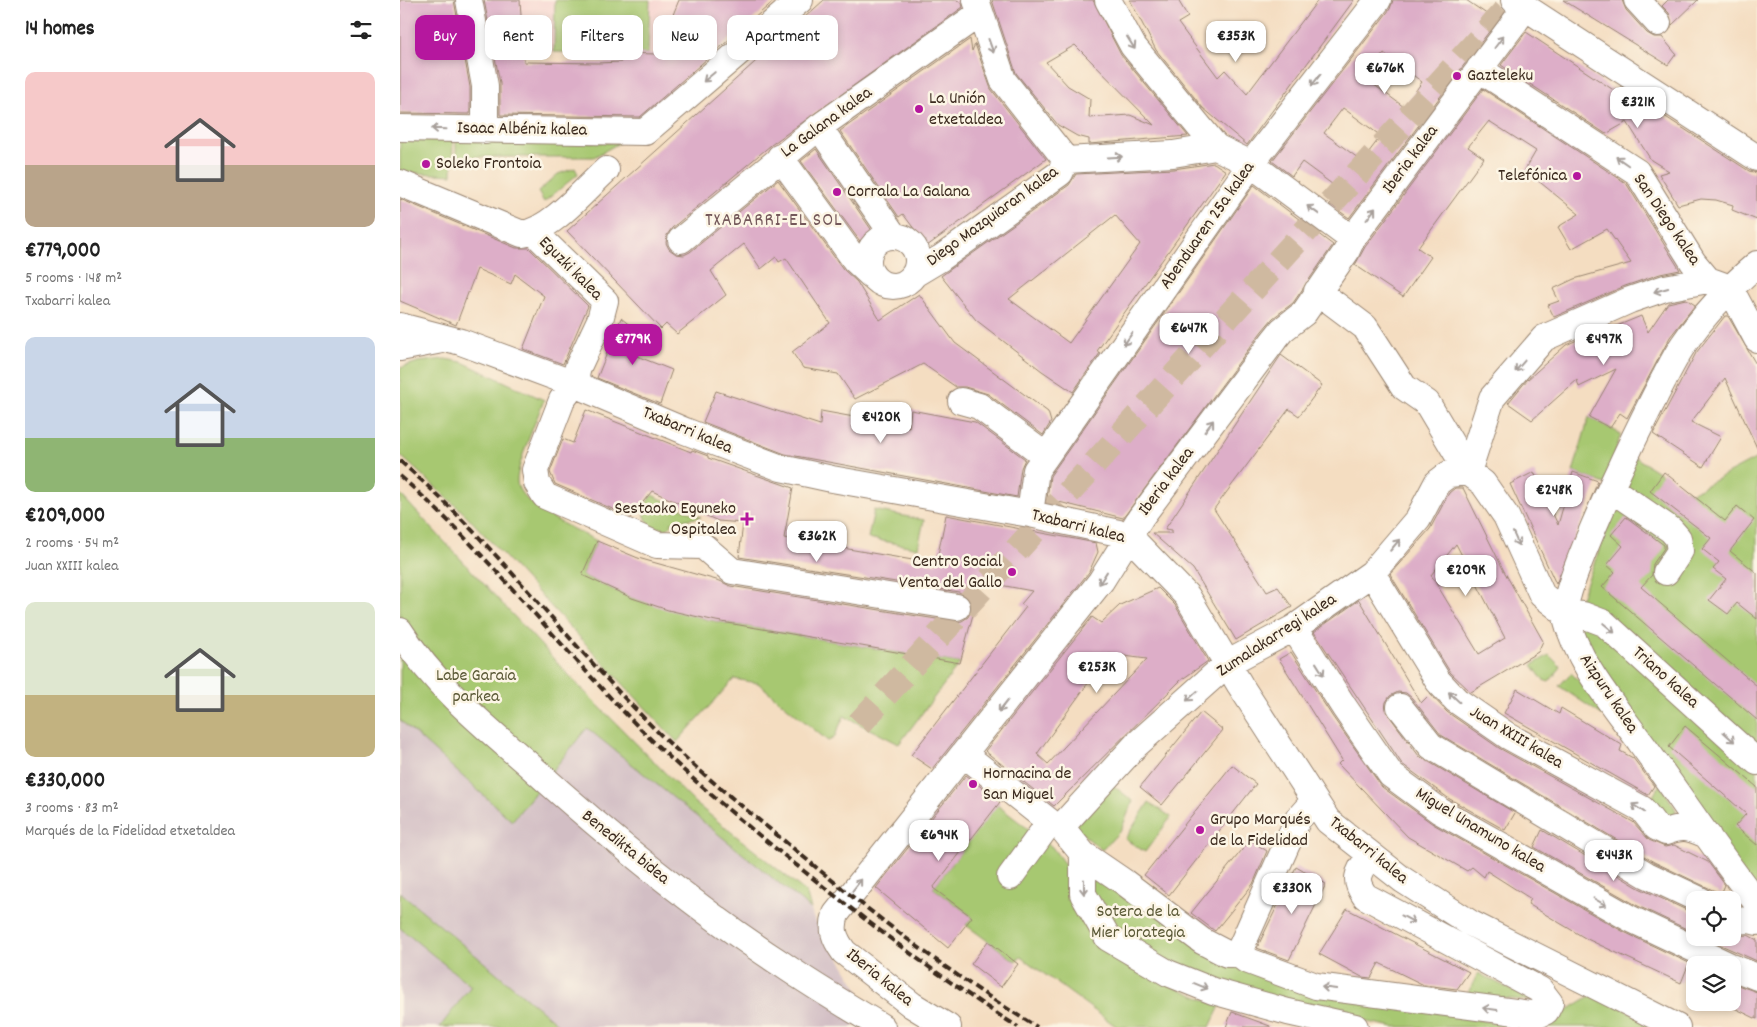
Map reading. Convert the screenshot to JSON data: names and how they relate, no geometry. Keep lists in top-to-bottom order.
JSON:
{
  "streets": {
    "street": [
      "La Galana kalea",
      "Isaac Albéniz kalea",
      "Iberia kalea",
      "Diego Mazquiaran kalea",
      "San Diego kalea",
      "Abenduaren 25a kalea",
      "Eguzki kalea",
      "Txabarri kalea",
      "Zumalakarregi kalea",
      "Triano kalea",
      "Aizpuru kalea",
      "Juan XXIII kalea",
      "Miguel Unamuno kalea",
      "Benedikta bidea"
    ]
  },
  "crossings": [
    ["Iberia kalea", "San Diego kalea"],
    ["Iberia kalea", "Txabarri kalea"],
    ["Abenduaren 25a kalea", "Txabarri kalea"],
    ["Eguzki kalea", "Txabarri kalea"],
    ["Txabarri kalea", "Zumalakarregi kalea"],
    ["Zumalakarregi kalea", "Juan XXIII kalea"],
    ["Zumalakarregi kalea", "Miguel Unamuno kalea"],
    ["Triano kalea", "Aizpuru kalea"],
    ["Aizpuru kalea", "Juan XXIII kalea"]
  ],
  "one_way": ["Diego Mazquiaran kalea", "Abenduaren 25a kalea"],
  "districts": ["TXABARRI-EL SOL"],
  "parks": ["Labe Garaia parkea", "Sotera de la Mier lorategia"],
  "places": {
    "other": [
      "Gazteleku",
      "La Unión etxetaldea",
      "Soleko Frontoia",
      "Telefónica",
      "Corrala La Galana",
      "Centro Social Venta del Gallo",
      "Hornacina de San Miguel",
      "Grupo Marqués de la Fidelidad"
    ],
    "health": ["Sestaoko Eguneko Ospitalea"]
  },
  "page": {
    "heading": "14 homes",
    "chip": [
      "Buy",
      "Rent",
      "Filters",
      "New",
      "Apartment"
    ],
    "price": [
      "€353K",
      "€676K",
      "€321K",
      "€647K",
      "€779K",
      "€497K",
      "€420K",
      "€248K",
      "€362K",
      "€209K",
      "€253K",
      "€694K",
      "€443K",
      "€330K"
    ],
    "list": [
      {
        "name": "€779,000",
        "note": "5 rooms · 148 m² · Txabarri kalea"
      },
      {
        "name": "€209,000",
        "note": "2 rooms · 54 m² · Juan XXIII kalea"
      },
      {
        "name": "€330,000",
        "note": "3 rooms · 83 m² · Marqués de la Fidelidad etxetaldea"
      }
    ]
  }
}
